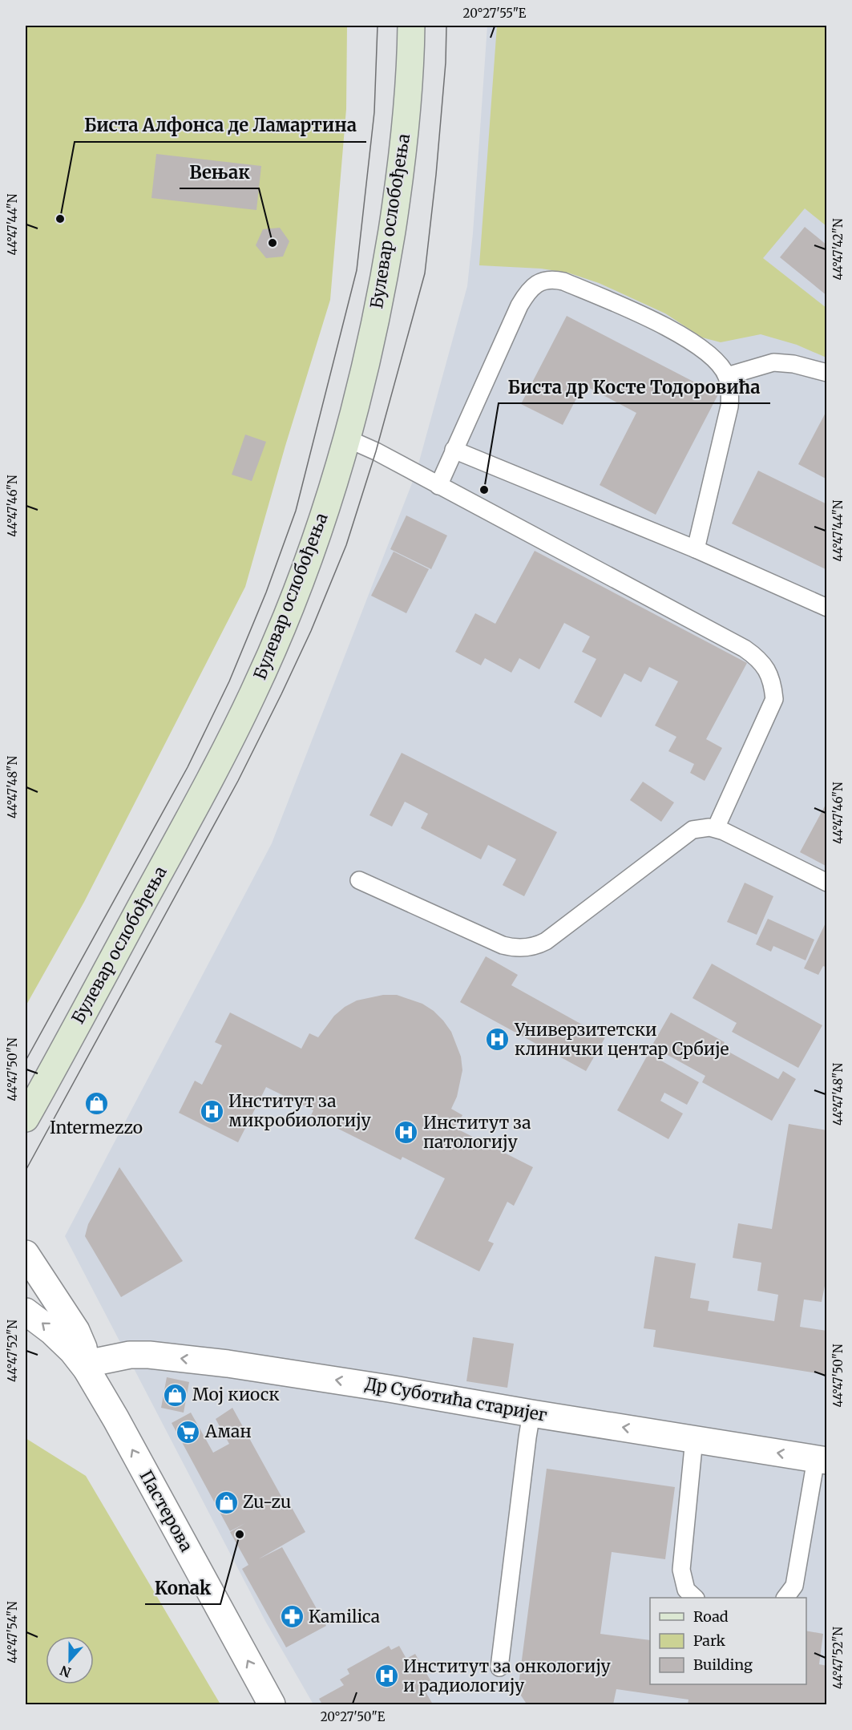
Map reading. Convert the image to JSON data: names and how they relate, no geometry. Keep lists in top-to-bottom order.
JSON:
{
  "streets": {
    "main road": ["Булевар ослобођења"],
    "street": ["Др Суботића старијег", "Пастерова"]
  },
  "crossings": [
    ["Др Суботића старијег", "Пастерова"]
  ],
  "one_way": ["Др Суботића старијег", "Пастерова"],
  "places": {
    "other": [
      "Биста Алфонса де Ламартина",
      "Вењак",
      "Биста др Косте Тодоровића",
      "Konak"
    ],
    "hospital": [
      "Универзитетски клинички центар Србије",
      "Институт за микробиологију",
      "Институт за патологију",
      "Институт за онкологију и радиологију"
    ],
    "shop": ["Intermezzo", "Мој киоск", "Zu-zu"],
    "supermarket": ["Аман"],
    "pharmacy": ["Kamilica"]
  },
  "legend": ["Road", "Park", "Building"],
  "north": "bottom",
  "coordinates": [
    "20°27'55\"E",
    "44°47'44\"N",
    "44°47'42\"N",
    "44°47'46\"N",
    "44°47'48\"N",
    "44°47'50\"N",
    "44°47'52\"N",
    "44°47'54\"N",
    "20°27'50\"E"
  ]
}
